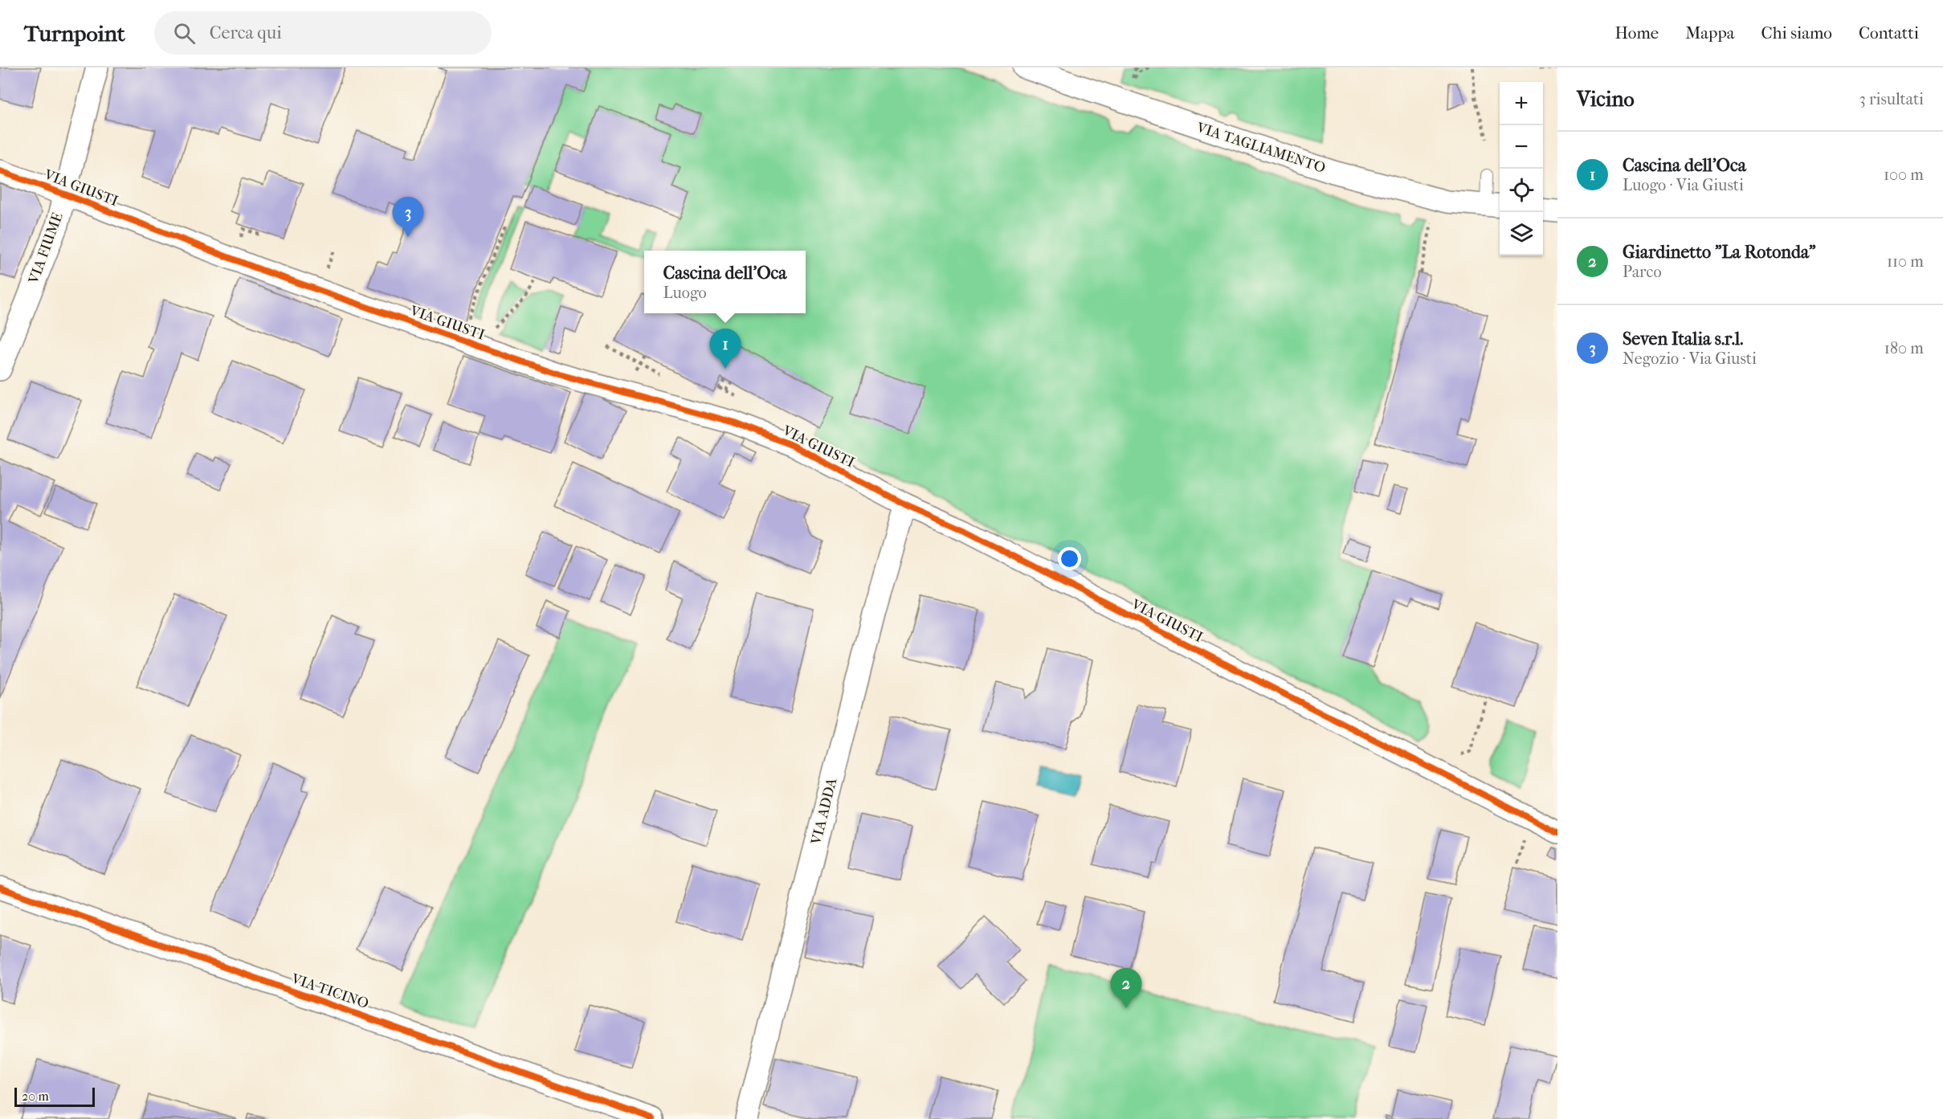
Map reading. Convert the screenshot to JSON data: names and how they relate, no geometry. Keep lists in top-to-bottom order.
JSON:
{
  "streets": {
    "street": [
      "VIA TAGLIAMENTO",
      "VIA GIUSTI",
      "VIA FIUME",
      "VIA ADDA",
      "VIA TICINO"
    ]
  },
  "crossings": [
    ["VIA GIUSTI", "VIA FIUME"],
    ["VIA GIUSTI", "VIA ADDA"]
  ],
  "scale_bar": "20 m",
  "page": {
    "header": "Turnpoint",
    "search": "Cerca qui",
    "nav": [
      "Home",
      "Mappa",
      "Chi siamo",
      "Contatti"
    ],
    "heading": ["Vicino", "3 risultati"],
    "map_buttons": ["+", "−"],
    "list": [
      {
        "mark": "1",
        "name": "Cascina dell'Oca",
        "note": "Luogo · Via Giusti",
        "value": "100 m"
      },
      {
        "mark": "2",
        "name": "Giardinetto \"La Rotonda\"",
        "note": "Parco",
        "value": "110 m"
      },
      {
        "mark": "3",
        "name": "Seven Italia s.r.l.",
        "note": "Negozio · Via Giusti",
        "value": "180 m"
      }
    ],
    "pins": ["3", "1", "2"],
    "popup": ["Cascina dell'Oca", "Luogo"],
    "scale": "20 m"
  }
}
